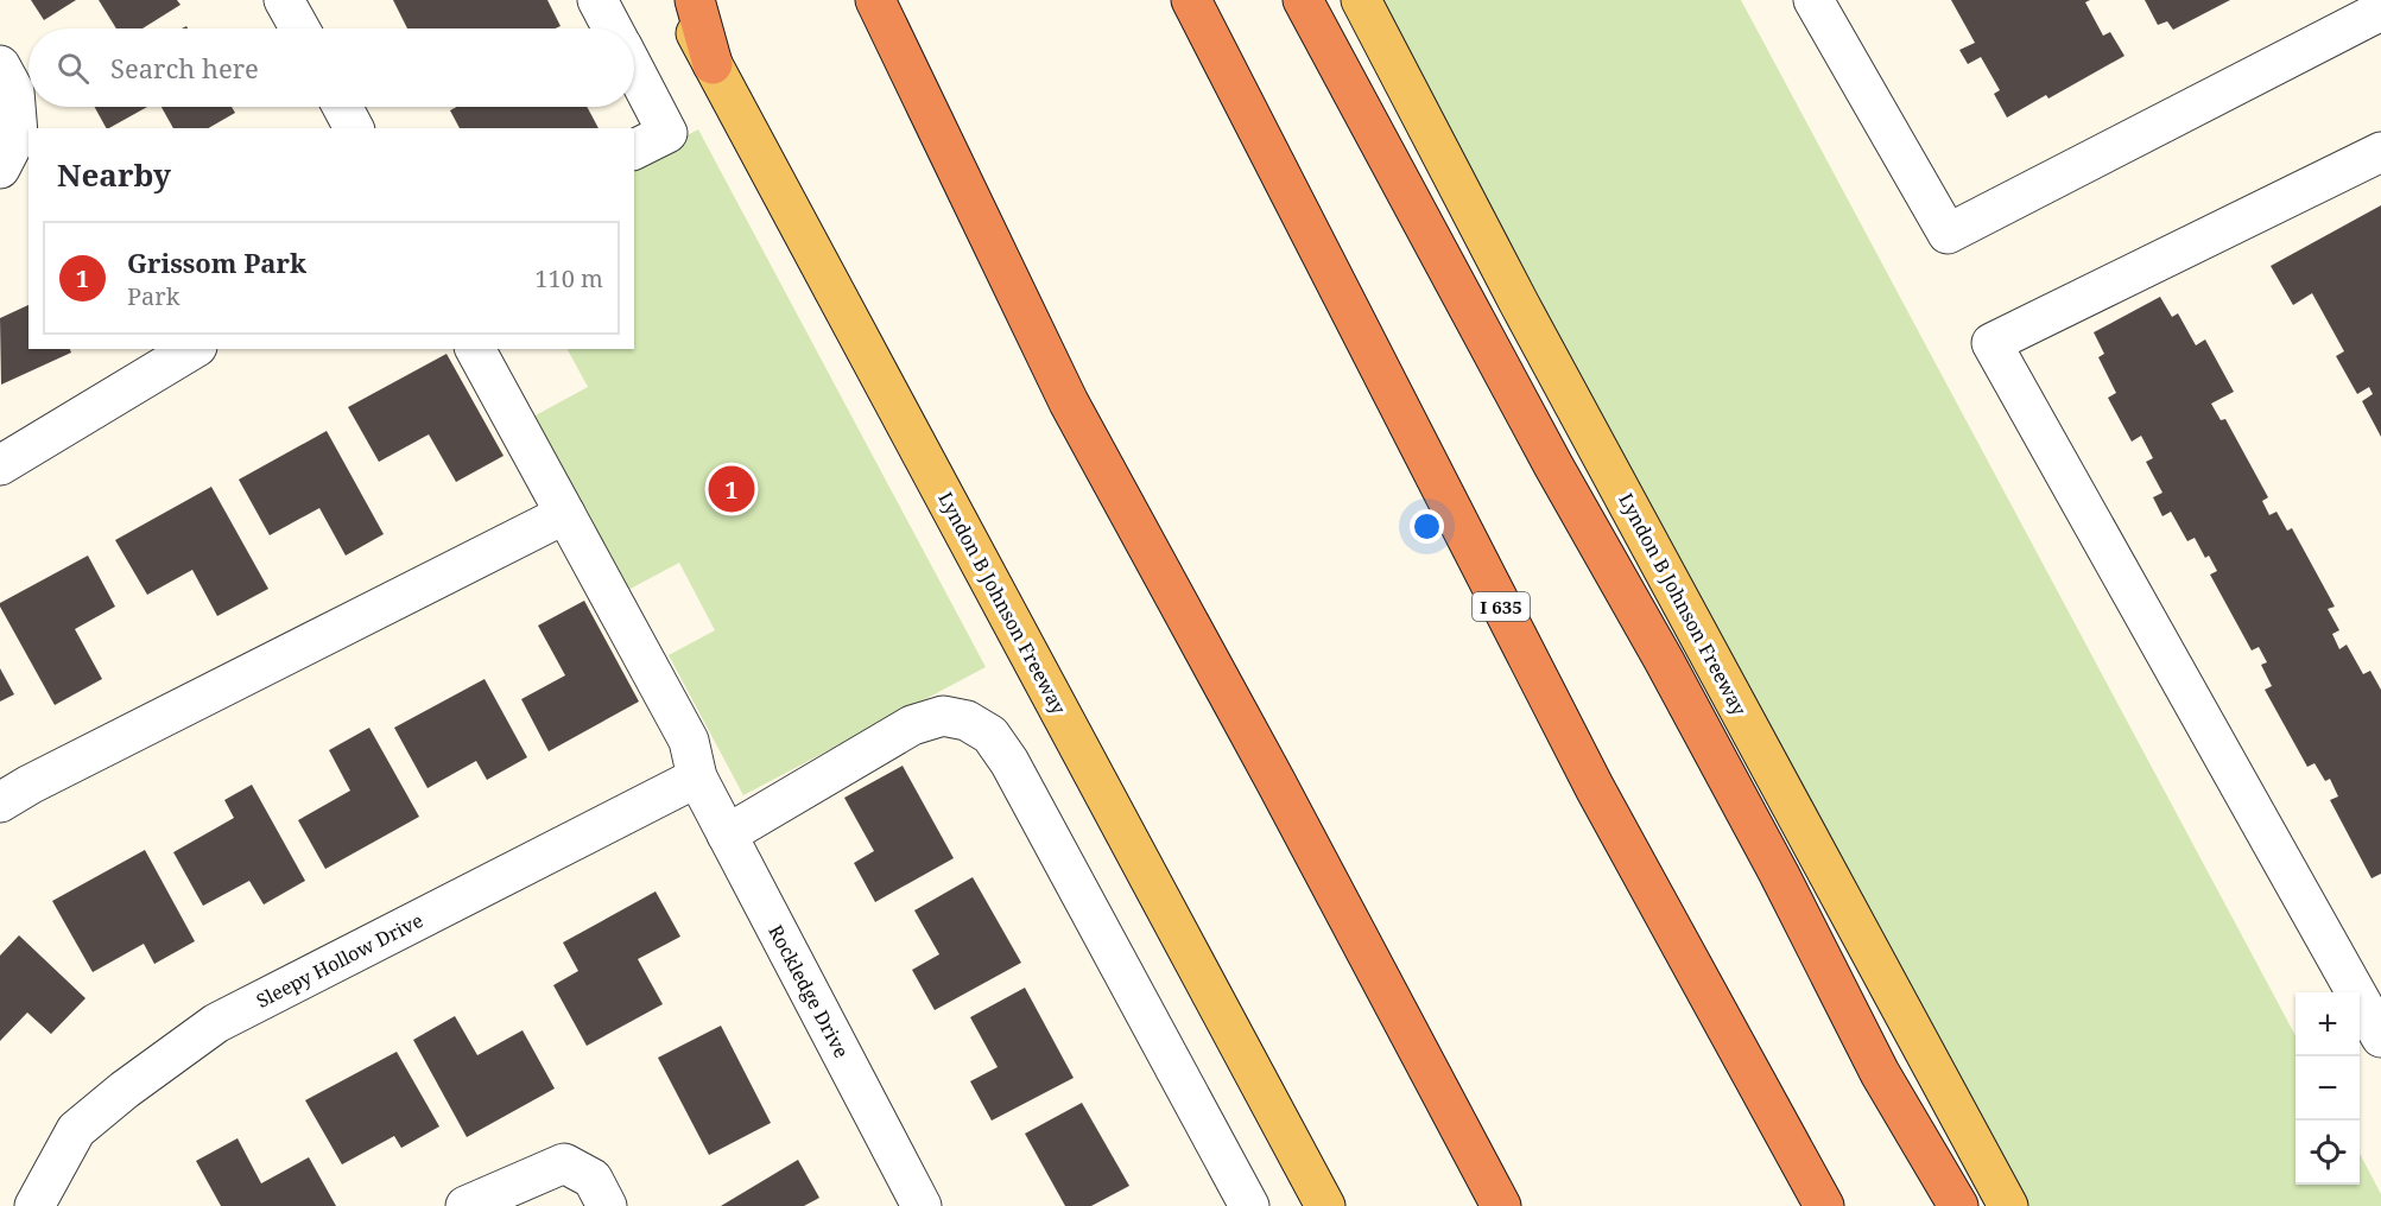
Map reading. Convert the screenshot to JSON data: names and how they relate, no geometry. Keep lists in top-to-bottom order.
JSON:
{
  "streets": {
    "highway": ["I 635"],
    "main road": ["Lyndon B Johnson Freeway"],
    "street": ["Sleepy Hollow Drive", "Rockledge Drive"]
  },
  "crossings": [
    ["Sleepy Hollow Drive", "Rockledge Drive"]
  ],
  "page": {
    "search": "Search here",
    "heading": "Nearby",
    "list": [
      {
        "mark": "1",
        "name": "Grissom Park",
        "note": "Park",
        "value": "110 m"
      }
    ],
    "pins": "1",
    "map_buttons": ["+", "−"]
  }
}
